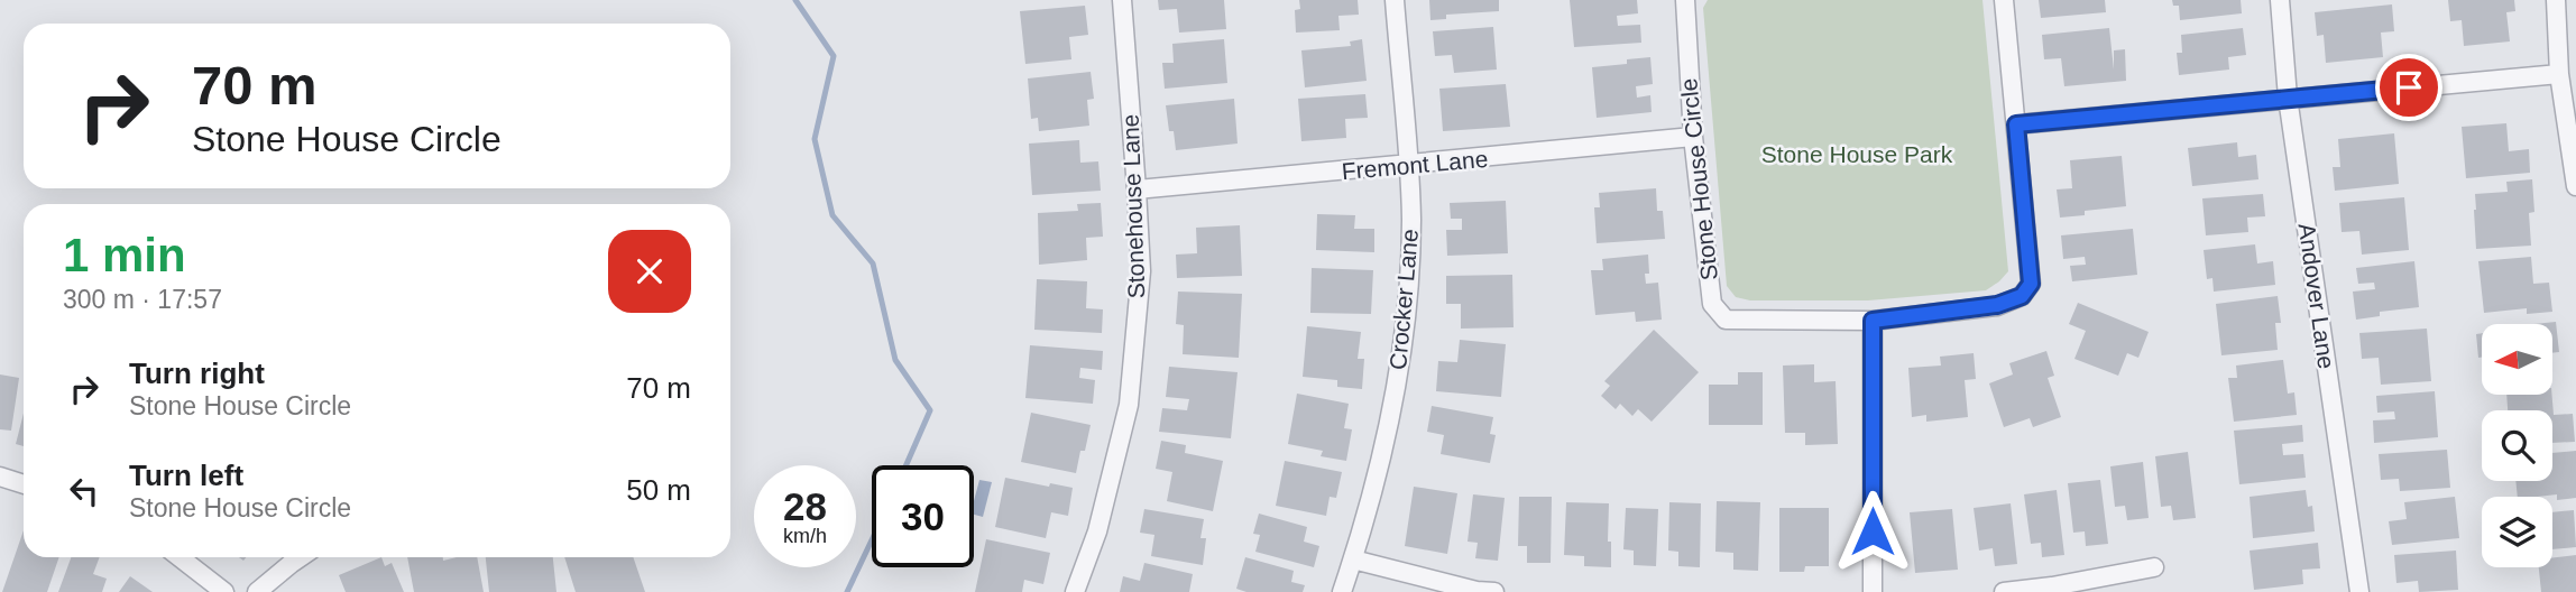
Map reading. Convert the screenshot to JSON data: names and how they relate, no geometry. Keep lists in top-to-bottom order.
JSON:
{
  "streets": {
    "street": [
      "Fremont Lane",
      "Stone House Circle",
      "Stonehouse Lane",
      "Andover Lane",
      "Crocker Lane"
    ]
  },
  "crossings": [
    ["Fremont Lane", "Stone House Circle"],
    ["Fremont Lane", "Stonehouse Lane"],
    ["Fremont Lane", "Crocker Lane"]
  ],
  "parks": ["Stone House Park"],
  "north": "left",
  "page": {
    "turn": ["70 m", "Stone House Circle"],
    "heading": ["1 min", "300 m · 17:57"],
    "list": [
      {
        "name": "Turn right",
        "note": "Stone House Circle",
        "value": "70 m"
      },
      {
        "name": "Turn left",
        "note": "Stone House Circle",
        "value": "50 m"
      }
    ],
    "speed": "28 km/h",
    "limit": "30"
  }
}
